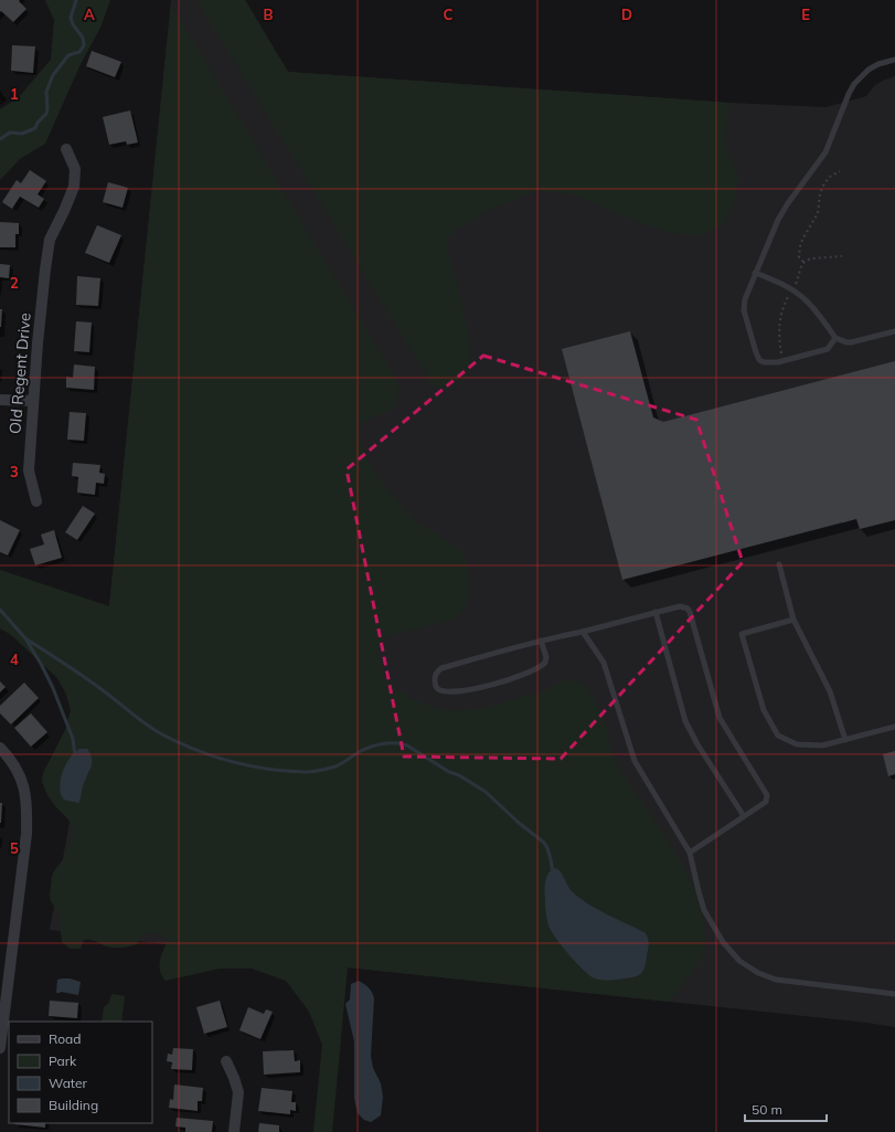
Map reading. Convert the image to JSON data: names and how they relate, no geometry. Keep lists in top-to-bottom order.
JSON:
{
  "streets": {
    "street": ["Old Regent Drive"]
  },
  "legend": [
    "Road",
    "Park",
    "Water",
    "Building"
  ],
  "scale_bar": "50 m",
  "grid": {
    "columns": [
      "A",
      "B",
      "C",
      "D",
      "E"
    ],
    "rows": [
      "1",
      "2",
      "3",
      "4",
      "5"
    ]
  }
}
